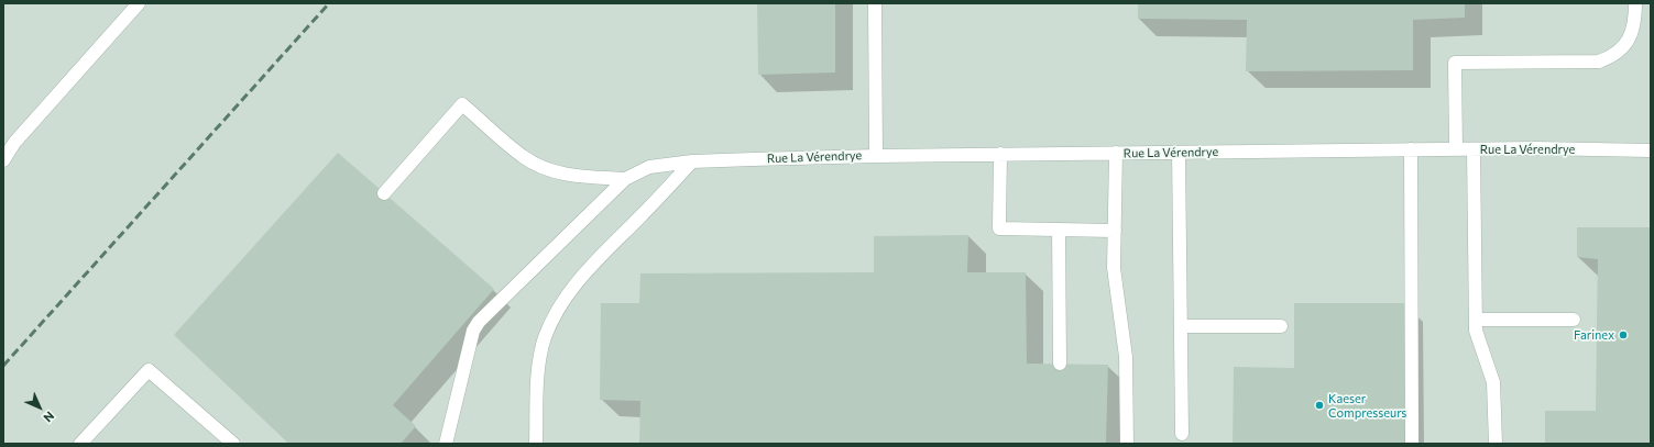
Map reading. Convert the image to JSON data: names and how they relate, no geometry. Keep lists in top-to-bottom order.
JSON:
{
  "streets": {
    "street": ["Rue La Vérendrye"]
  },
  "places": ["Farinex", "Kaeser Compresseurs"],
  "north": "bottom right"
}
